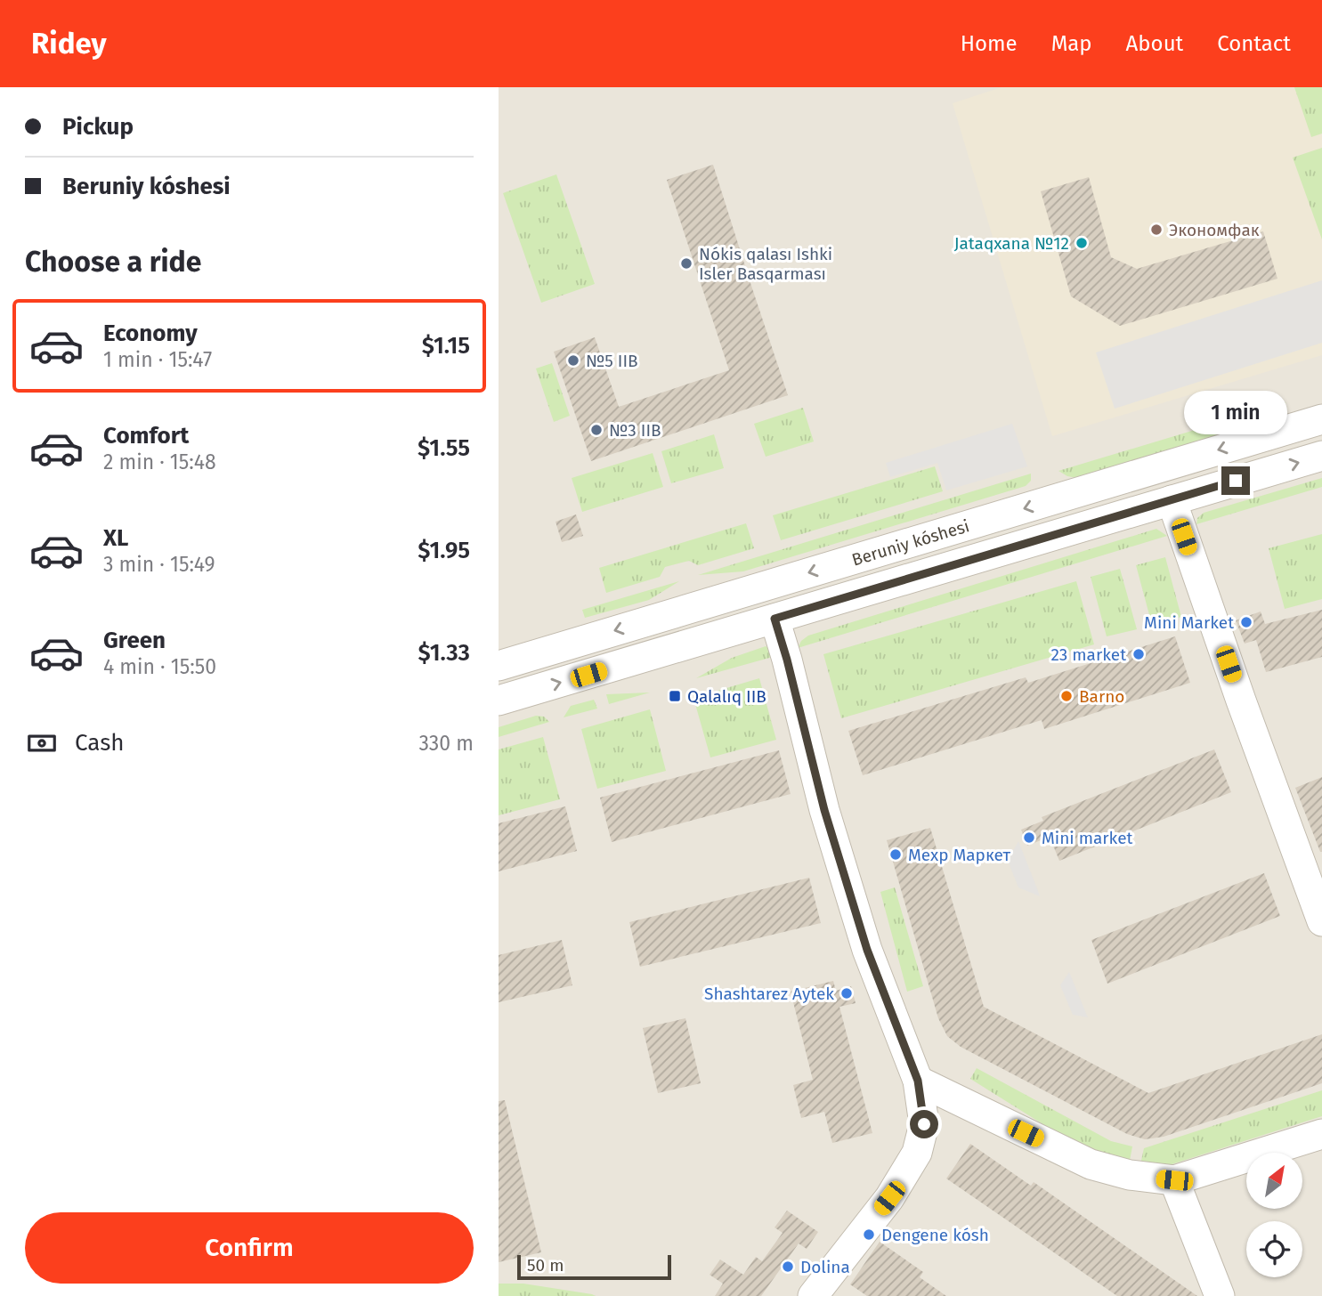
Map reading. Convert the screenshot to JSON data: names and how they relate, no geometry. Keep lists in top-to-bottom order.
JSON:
{
  "streets": {
    "street": ["Beruniy kóshesi"]
  },
  "places": {
    "other": [
      "Экономфак",
      "Jataqxana №12",
      "Nókis qalası Ishki Isler Basqarması",
      "№5 IIB",
      "№3 IIB",
      "Mini Market",
      "23 market",
      "Barno",
      "Mini market",
      "Мехр Маркет",
      "Shashtarez Aytek",
      "Dengene kósh",
      "Dolina"
    ],
    "transit": ["Qalalıq IIB"]
  },
  "scale_bar": "50 m",
  "north": "top right",
  "page": {
    "header": "Ridey",
    "nav": [
      "Home",
      "Map",
      "About",
      "Contact"
    ],
    "banner": ["Pickup", "Beruniy kóshesi"],
    "heading": "Choose a ride",
    "list": [
      {
        "name": "Economy",
        "note": "1 min · 15:47",
        "value": "$1.15"
      },
      {
        "name": "Comfort",
        "note": "2 min · 15:48",
        "value": "$1.55"
      },
      {
        "name": "XL",
        "note": "3 min · 15:49",
        "value": "$1.95"
      },
      {
        "name": "Green",
        "note": "4 min · 15:50",
        "value": "$1.33"
      }
    ],
    "bubble": "1 min",
    "pay": ["Cash", "330 m"],
    "buttons": "Confirm",
    "scale": "50 m"
  }
}
